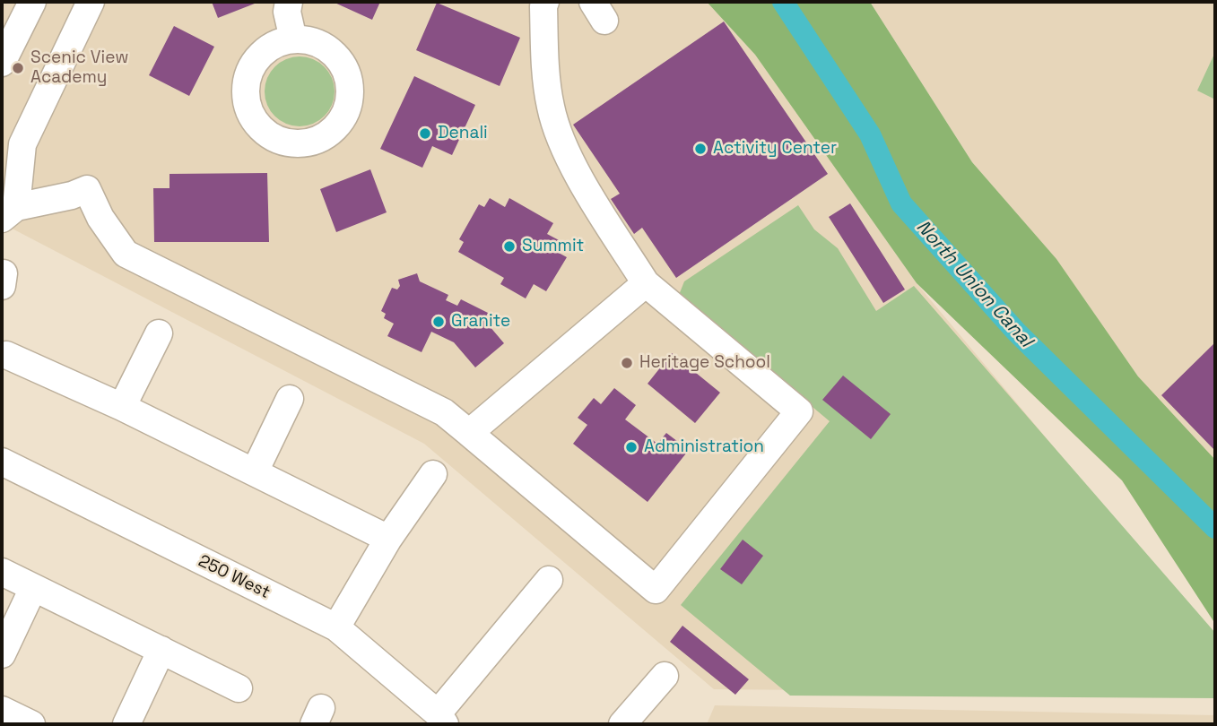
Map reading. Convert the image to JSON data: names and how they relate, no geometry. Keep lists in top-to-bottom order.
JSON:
{
  "streets": {
    "street": ["250 West"]
  },
  "water": ["North Union Canal"],
  "places": [
    "Scenic View Academy",
    "Denali",
    "Activity Center",
    "Summit",
    "Granite",
    "Heritage School",
    "Administration"
  ]
}
